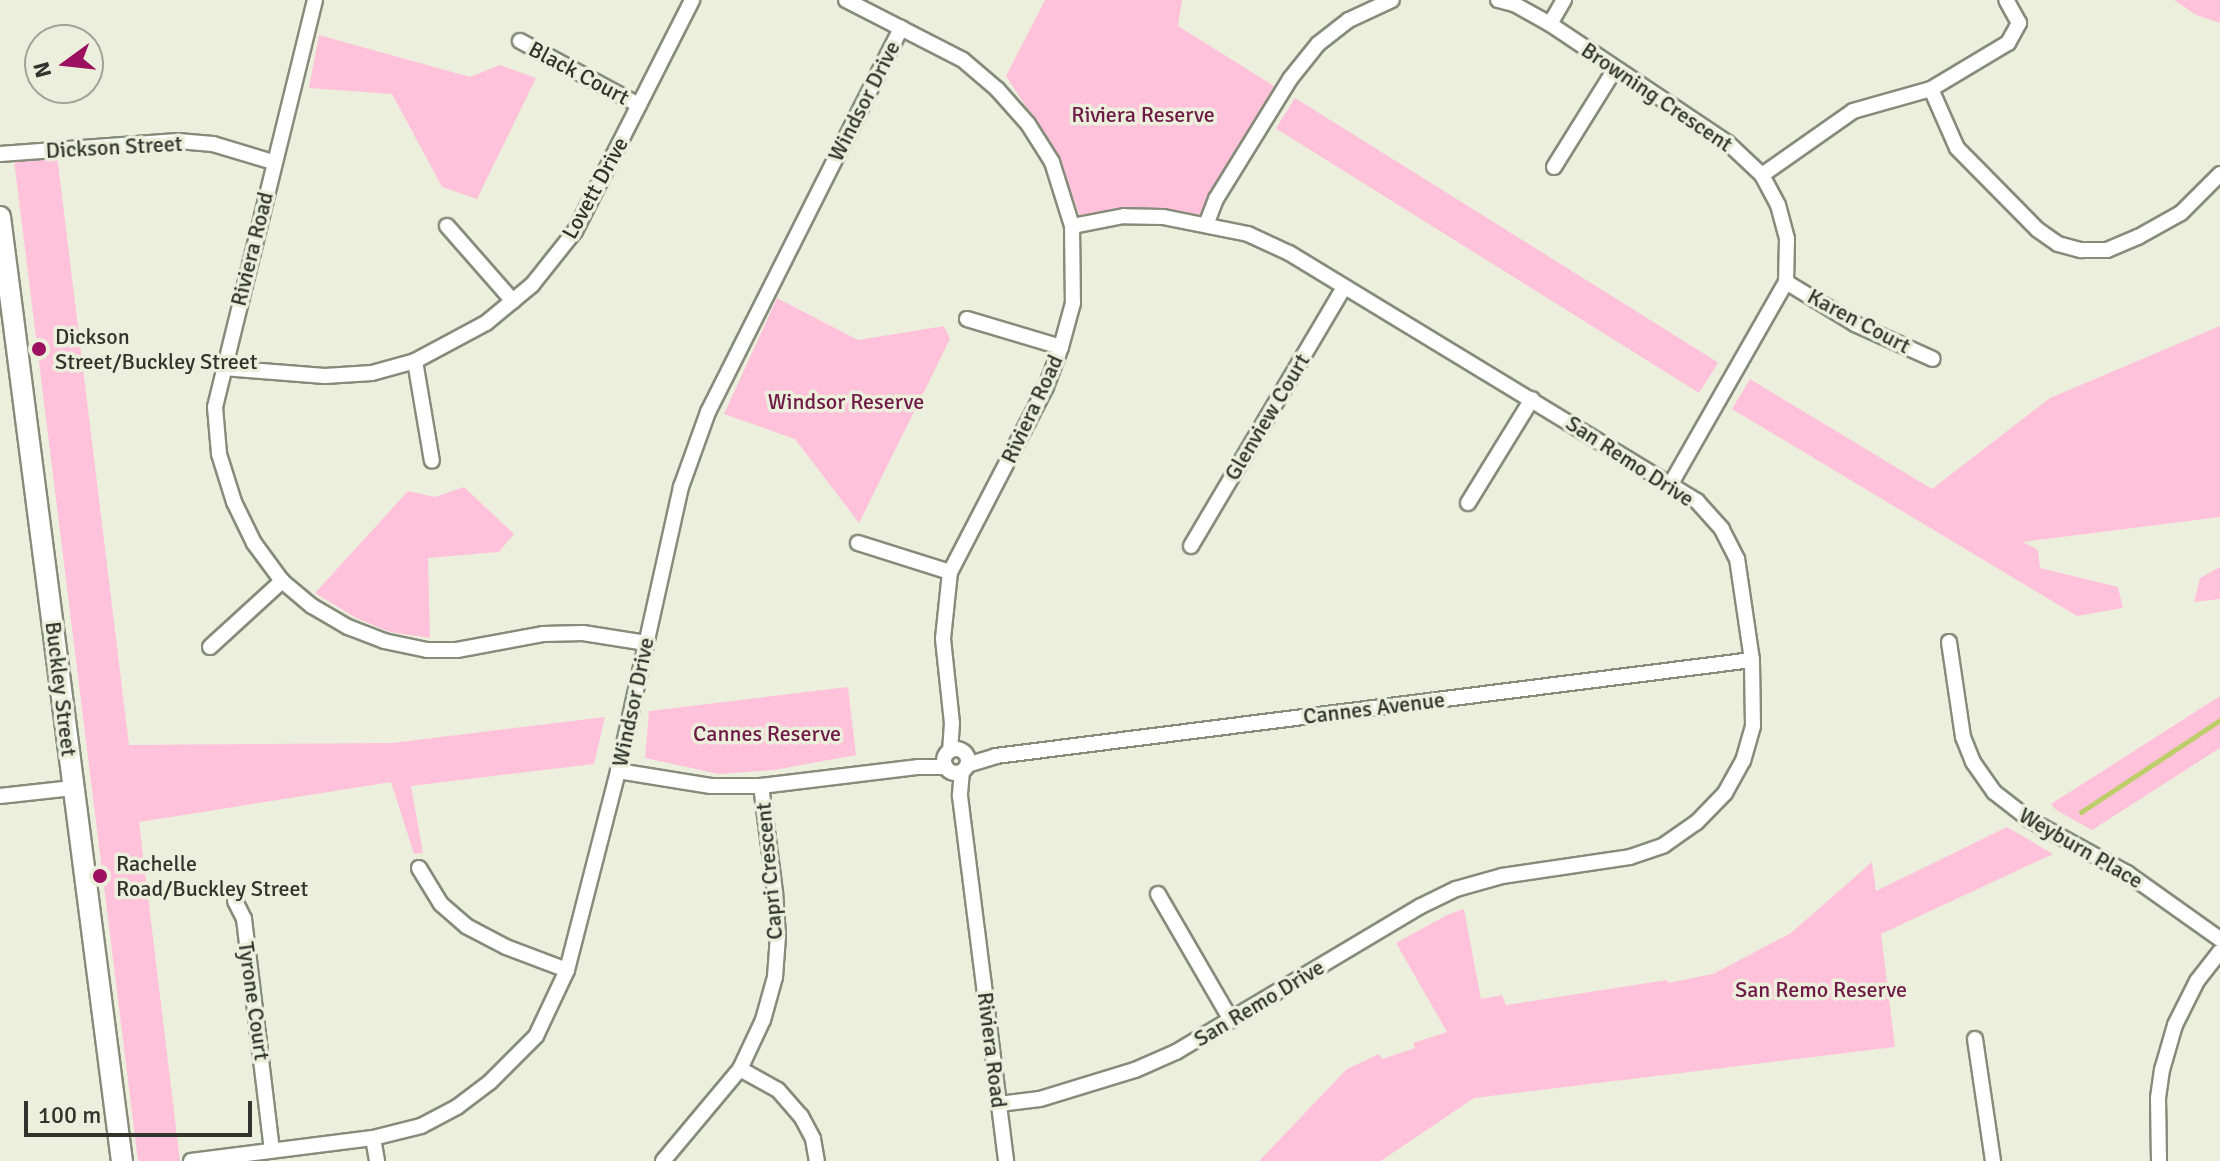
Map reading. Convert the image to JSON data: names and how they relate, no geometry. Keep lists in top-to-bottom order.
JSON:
{
  "streets": {
    "main road": ["Buckley Street"],
    "street": [
      "Black Court",
      "Browning Crescent",
      "Windsor Drive",
      "Dickson Street",
      "Lovett Drive",
      "Riviera Road",
      "Karen Court",
      "Glenview Court",
      "San Remo Drive",
      "Cannes Avenue",
      "Weyburn Place",
      "Capri Crescent",
      "Tyrone Court"
    ]
  },
  "crossings": [
    ["Black Court", "Lovett Drive"],
    ["Browning Crescent", "Karen Court"],
    ["Browning Crescent", "San Remo Drive"],
    ["Windsor Drive", "Riviera Road"],
    ["Windsor Drive", "Cannes Avenue"],
    ["Windsor Drive", "Tyrone Court"],
    ["Dickson Street", "Riviera Road"],
    ["Lovett Drive", "Riviera Road"],
    ["Riviera Road", "San Remo Drive"],
    ["Riviera Road", "Cannes Avenue"],
    ["Glenview Court", "San Remo Drive"],
    ["San Remo Drive", "Cannes Avenue"],
    ["Cannes Avenue", "Capri Crescent"]
  ],
  "parks": [
    "Riviera Reserve",
    "Windsor Reserve",
    "Cannes Reserve",
    "San Remo Reserve"
  ],
  "places": ["Dickson Street/Buckley Street", "Rachelle Road/Buckley Street"],
  "scale_bar": "100 m",
  "north": "left"
}
